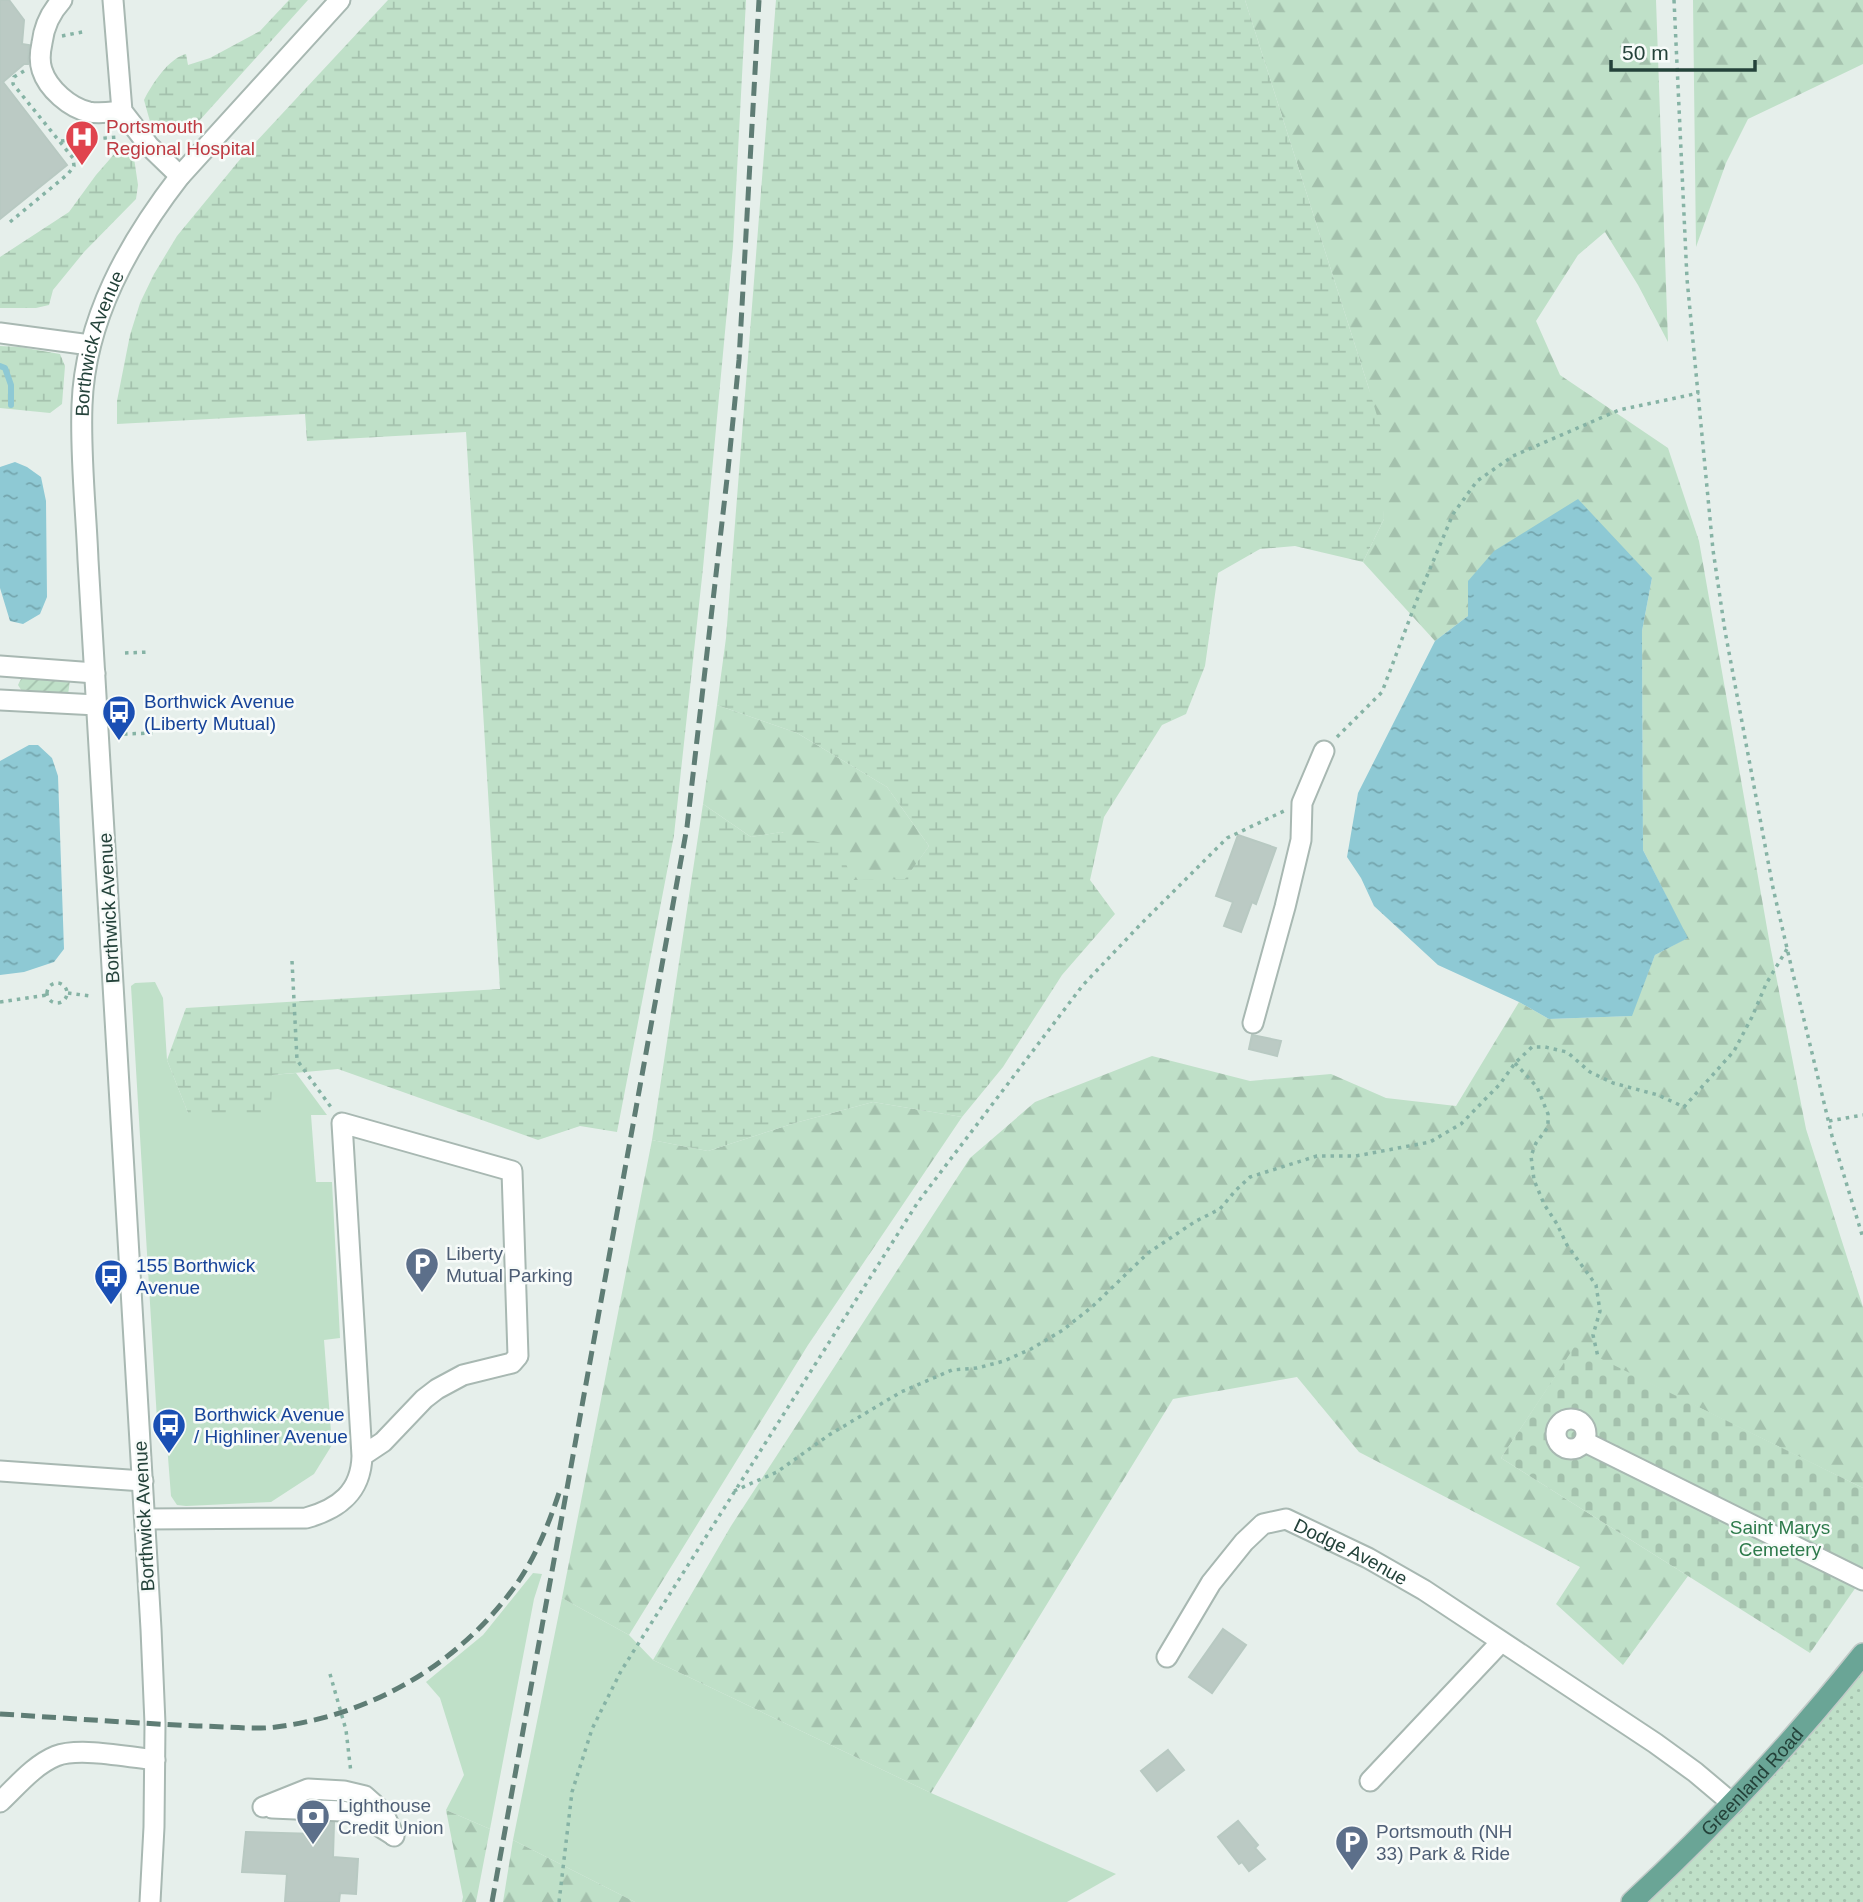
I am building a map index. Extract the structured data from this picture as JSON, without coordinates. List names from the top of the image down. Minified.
{"streets":{"main road":["Greenland Road"],"street":["Borthwick Avenue","Dodge Avenue"]},"crossings":[["Dodge Avenue","Greenland Road"]],"parks":["Saint Marys Cemetery"],"places":{"hospital":["Portsmouth Regional Hospital"],"bus stop":["Borthwick Avenue (Liberty Mutual)","155 Borthwick Avenue","Borthwick Avenue / Highliner Avenue"],"parking":["Liberty Mutual Parking","Portsmouth (NH 33) Park & Ride"],"bank":["Lighthouse Credit Union"]},"scale_bar":"50 m"}
